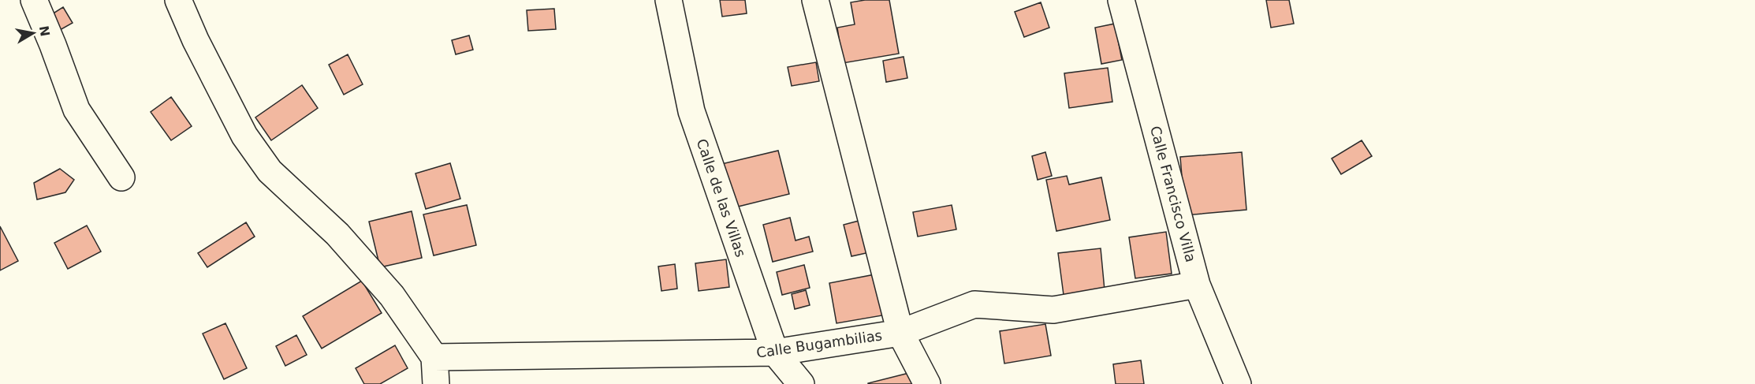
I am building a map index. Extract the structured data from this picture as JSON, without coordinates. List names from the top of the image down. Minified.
{"streets":{"street":["Calle Francisco Villa","Calle de las Villas","Calle Bugambilias"]},"crossings":[["Calle Francisco Villa","Calle Bugambilias"],["Calle de las Villas","Calle Bugambilias"]],"north":"right"}
